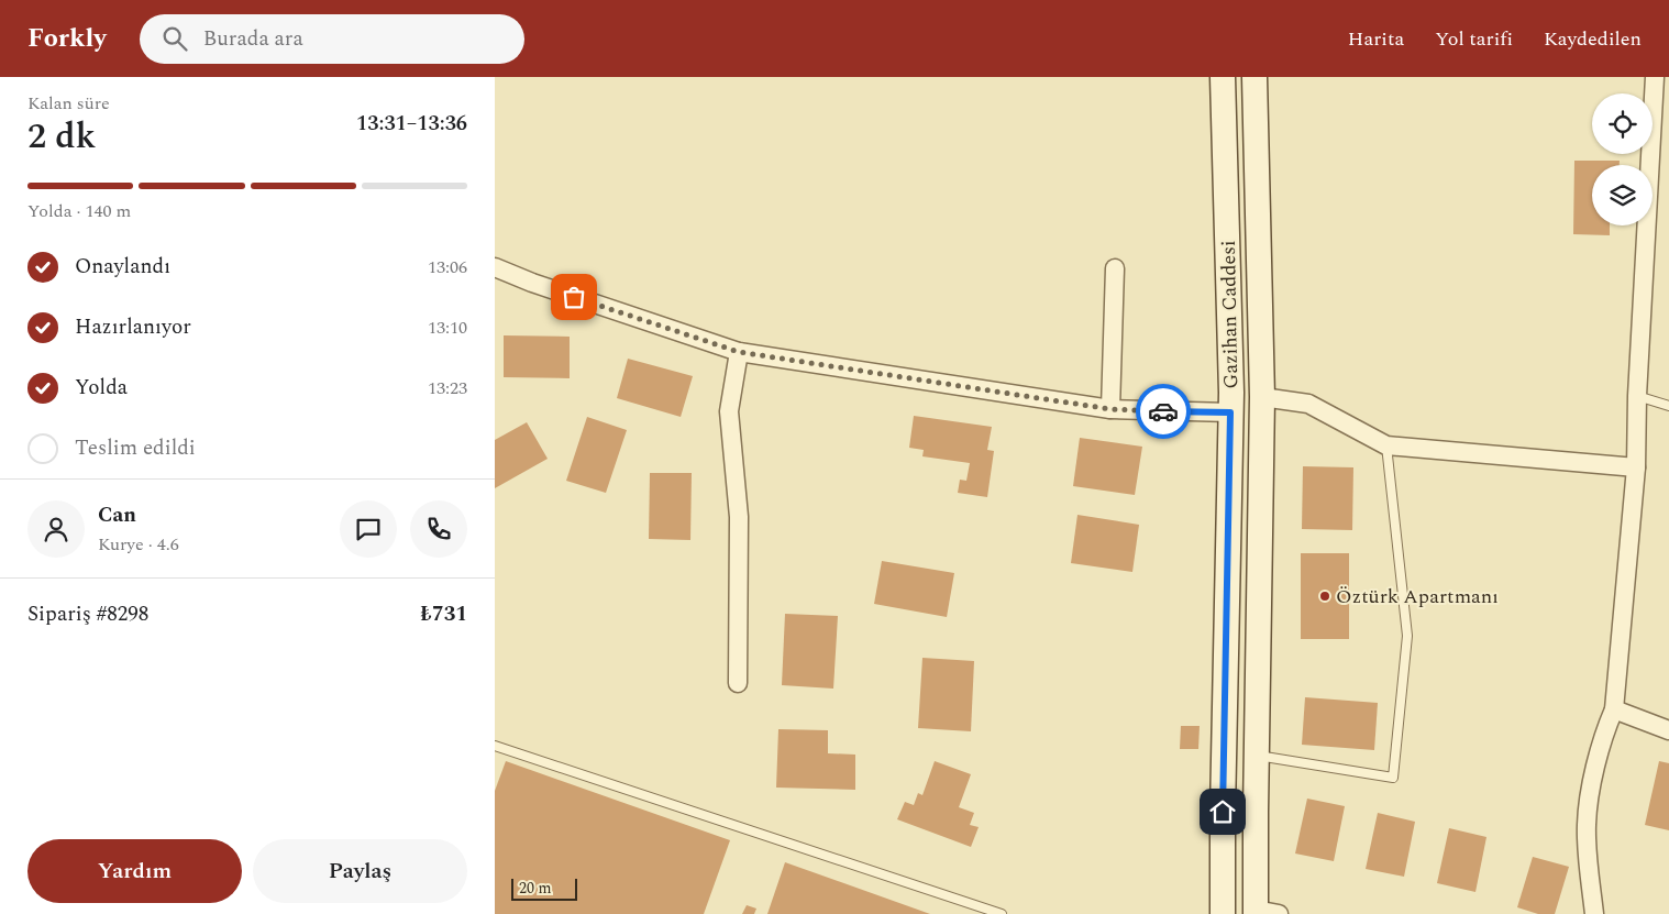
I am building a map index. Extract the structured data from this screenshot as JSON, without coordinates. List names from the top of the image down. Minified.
{"streets":{"main road":["Gazihan Caddesi"]},"places":["Öztürk Apartmanı"],"scale_bar":"20 m","page":{"header":"Forkly","search":"Burada ara","nav":["Harita","Yol tarifi","Kaydedilen"],"heading":["2 dk","Kalan süre","13:31–13:36"],"panel":["Can","Kurye · 4.6","Sipariş #8298","₺731"],"bar":"Yolda · 140 m","list":[["Onaylandı","13:06"],["Hazırlanıyor","13:10"],["Yolda","13:23"],"Teslim edildi"],"buttons":["Yardım","Paylaş"],"scale":"20 m"}}
